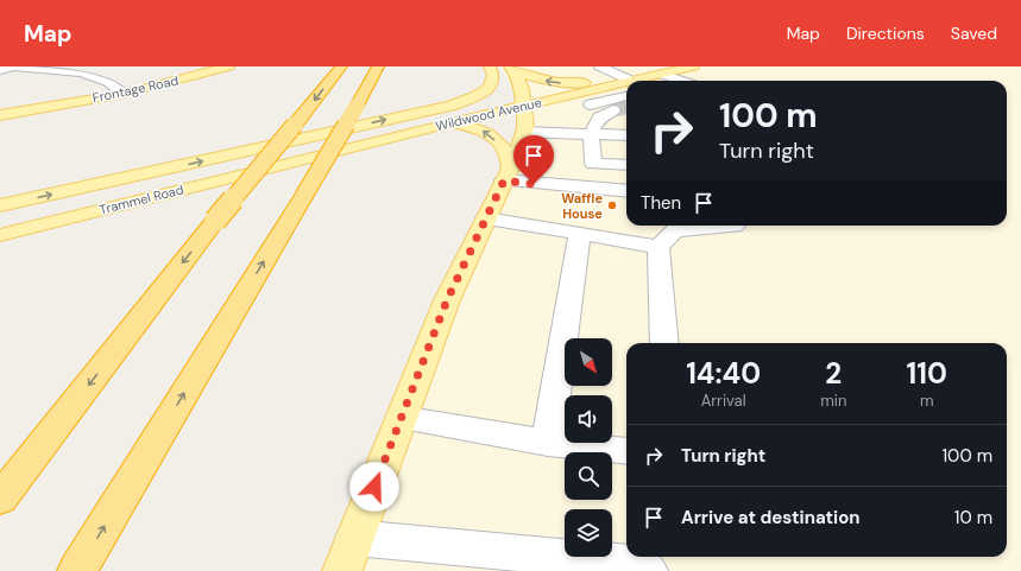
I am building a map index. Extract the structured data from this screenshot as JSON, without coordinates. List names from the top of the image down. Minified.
{"streets":{"main road":["Frontage Road","Wildwood Avenue","Trammel Road"]},"crossings":[["Wildwood Avenue","Trammel Road"]],"places":["Waffle House"],"north":"bottom right","page":{"header":"Map","nav":["Map","Directions","Saved"],"turn":["100 m","Turn right"],"then":"Then","eta":["14:40","Arrival","2","min","110","m"],"list":[{"name":"Turn right","value":"100 m"},{"name":"Arrive at destination","value":"10 m"}]}}
